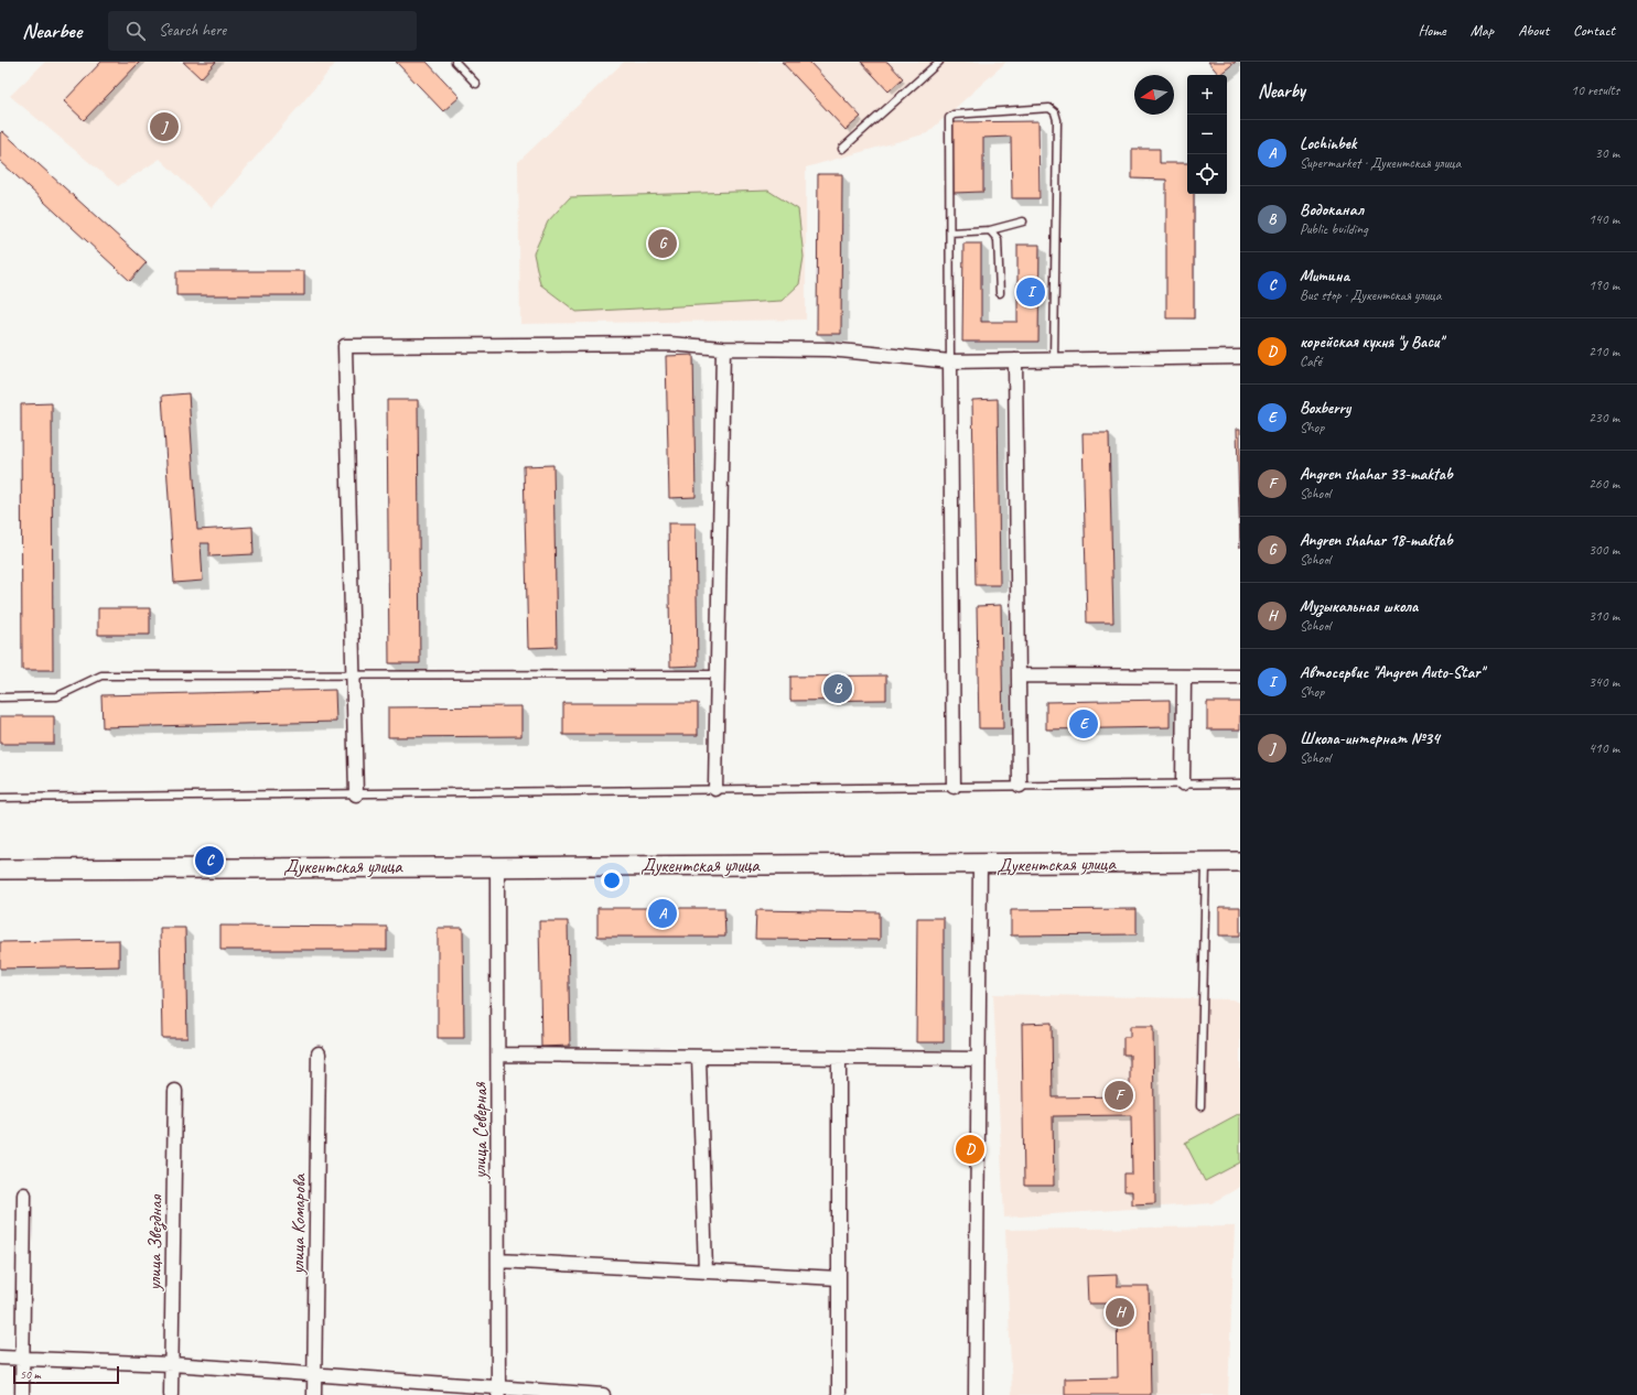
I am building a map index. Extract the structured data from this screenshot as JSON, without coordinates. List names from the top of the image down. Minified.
{"streets":{"main road":["Дукентская улица"],"street":["улица Северная","улица Комарова","улица Звездная"]},"crossings":[["Дукентская улица","улица Северная"]],"scale_bar":"50 m","north":"left","page":{"header":"Nearbee","search":"Search here","nav":["Home","Map","About","Contact"],"heading":["Nearby","10 results"],"map_buttons":["+","−"],"pins":["J","G","I","B","E","C","A","F","D","H"],"list":[{"mark":"A","name":"Lochinbek","note":"Supermarket · Дукентская улица","value":"30 m"},{"mark":"B","name":"Водоканал","note":"Public building","value":"140 m"},{"mark":"C","name":"Митина","note":"Bus stop · Дукентская улица","value":"190 m"},{"mark":"D","name":"корейская кухня \"у Васи\"","note":"Café","value":"210 m"},{"mark":"E","name":"Boxberry","note":"Shop","value":"230 m"},{"mark":"F","name":"Angren shahar 33-maktab","note":"School","value":"260 m"},{"mark":"G","name":"Angren shahar 18-maktab","note":"School","value":"300 m"},{"mark":"H","name":"Музыкальная школа","note":"School","value":"310 m"},{"mark":"I","name":"Автосервис \"Angren Auto-Star\"","note":"Shop","value":"340 m"},{"mark":"J","name":"Школа-интернат №34","note":"School","value":"410 m"}],"scale":"50 m"}}
